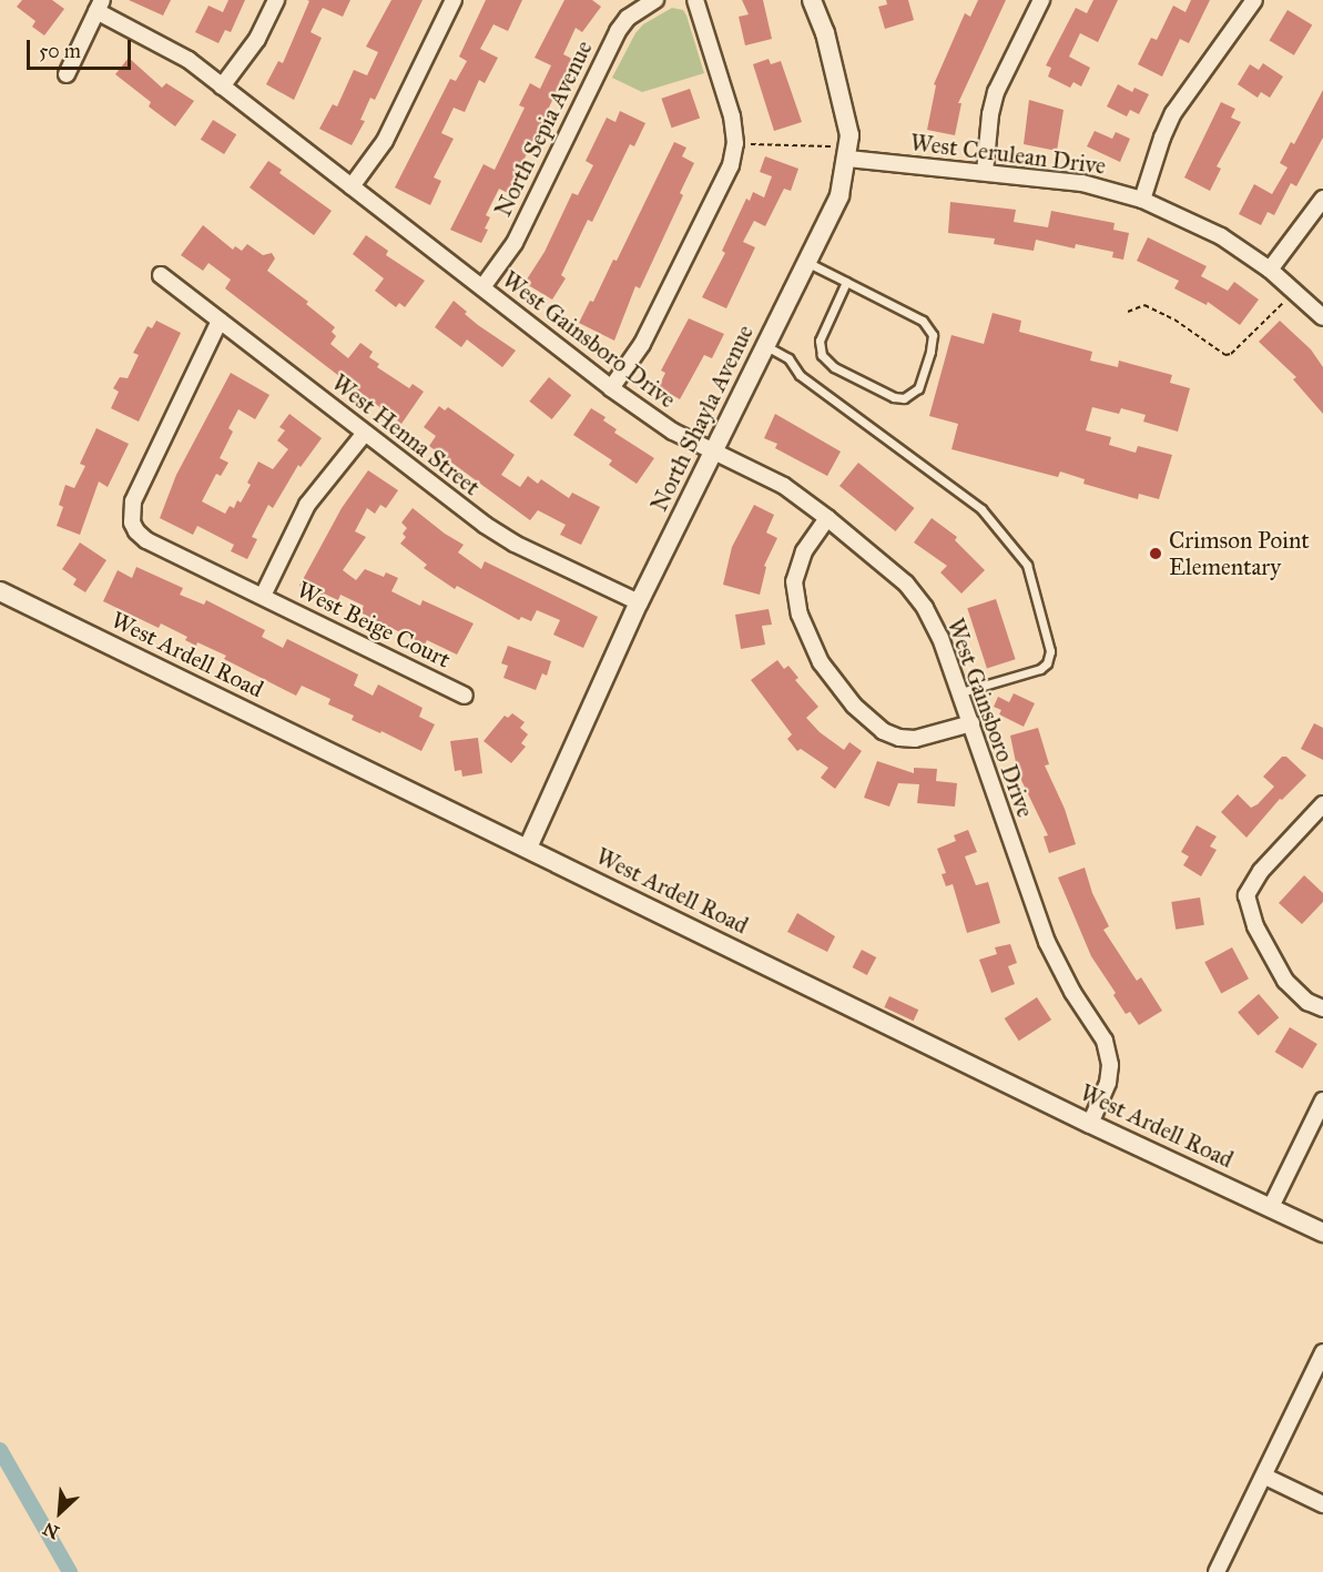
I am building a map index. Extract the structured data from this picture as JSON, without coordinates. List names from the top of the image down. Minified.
{"streets":{"street":["North Sepia Avenue","West Cerulean Drive","West Gainsboro Drive","North Shayla Avenue","West Henna Street","West Beige Court","West Ardell Road"]},"crossings":[["North Sepia Avenue","West Gainsboro Drive"],["West Cerulean Drive","North Shayla Avenue"],["West Gainsboro Drive","North Shayla Avenue"],["West Gainsboro Drive","West Ardell Road"],["North Shayla Avenue","West Henna Street"],["North Shayla Avenue","West Ardell Road"],["West Henna Street","West Beige Court"]],"places":["Crimson Point Elementary"],"scale_bar":"50 m","north":"bottom left"}
